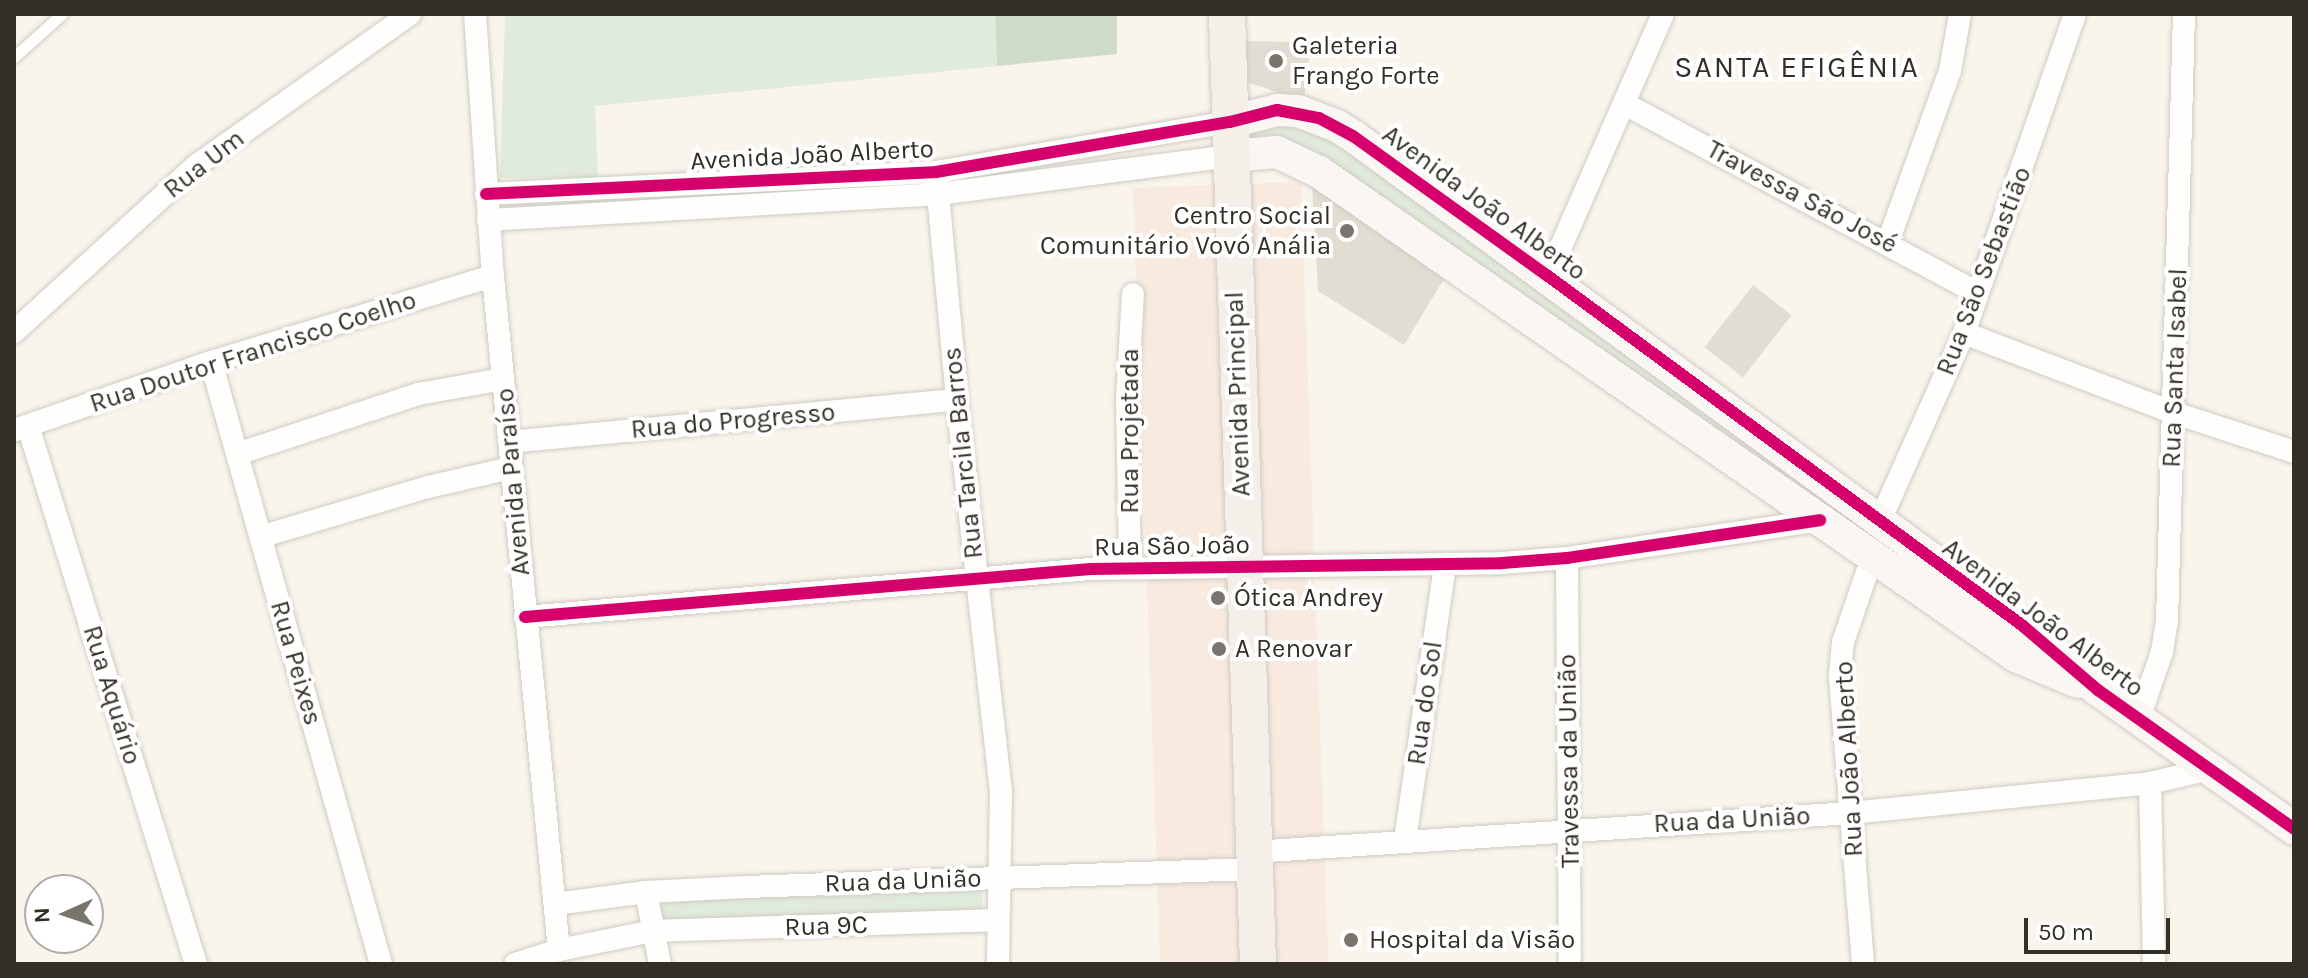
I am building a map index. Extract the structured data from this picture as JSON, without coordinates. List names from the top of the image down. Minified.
{"streets":{"main road":["Avenida Principal"],"street":["Avenida João Alberto","Rua Um","Travessa São José","Rua São Sebastião","Rua Doutor Francisco Coelho","Rua Santa Isabel","Rua do Progresso","Rua Projetada","Rua Tarcila Barros","Avenida Paraíso","Rua São João","Rua Peixes","Rua Aquário","Rua do Sol","Rua João Alberto","Travessa da União","Rua da União","Rua 9C"]},"crossings":[["Avenida João Alberto","Rua São Sebastião"],["Avenida João Alberto","Rua Santa Isabel"],["Avenida João Alberto","Avenida Principal"],["Avenida João Alberto","Rua Tarcila Barros"],["Avenida João Alberto","Avenida Paraíso"],["Avenida João Alberto","Rua São João"],["Avenida João Alberto","Rua João Alberto"],["Avenida João Alberto","Rua da União"],["Travessa São José","Rua São Sebastião"],["Rua Doutor Francisco Coelho","Avenida Paraíso"],["Rua Doutor Francisco Coelho","Rua Peixes"],["Rua Doutor Francisco Coelho","Rua Aquário"],["Avenida Principal","Rua São João"],["Avenida Principal","Rua da União"],["Rua do Progresso","Rua Tarcila Barros"],["Rua do Progresso","Avenida Paraíso"],["Rua Projetada","Rua São João"],["Rua Tarcila Barros","Rua São João"],["Rua Tarcila Barros","Rua da União"],["Rua Tarcila Barros","Rua 9C"],["Avenida Paraíso","Rua São João"],["Avenida Paraíso","Rua da União"],["Avenida Paraíso","Rua 9C"],["Rua São João","Rua do Sol"],["Rua São João","Travessa da União"],["Rua do Sol","Rua da União"],["Rua João Alberto","Rua da União"],["Travessa da União","Rua da União"]],"districts":["SANTA EFIGÊNIA"],"places":["Galeteria Frango Forte","Centro Social Comunitário Vovó Anália","Ótica Andrey","A Renovar","Hospital da Visão"],"scale_bar":"50 m","north":"left"}
